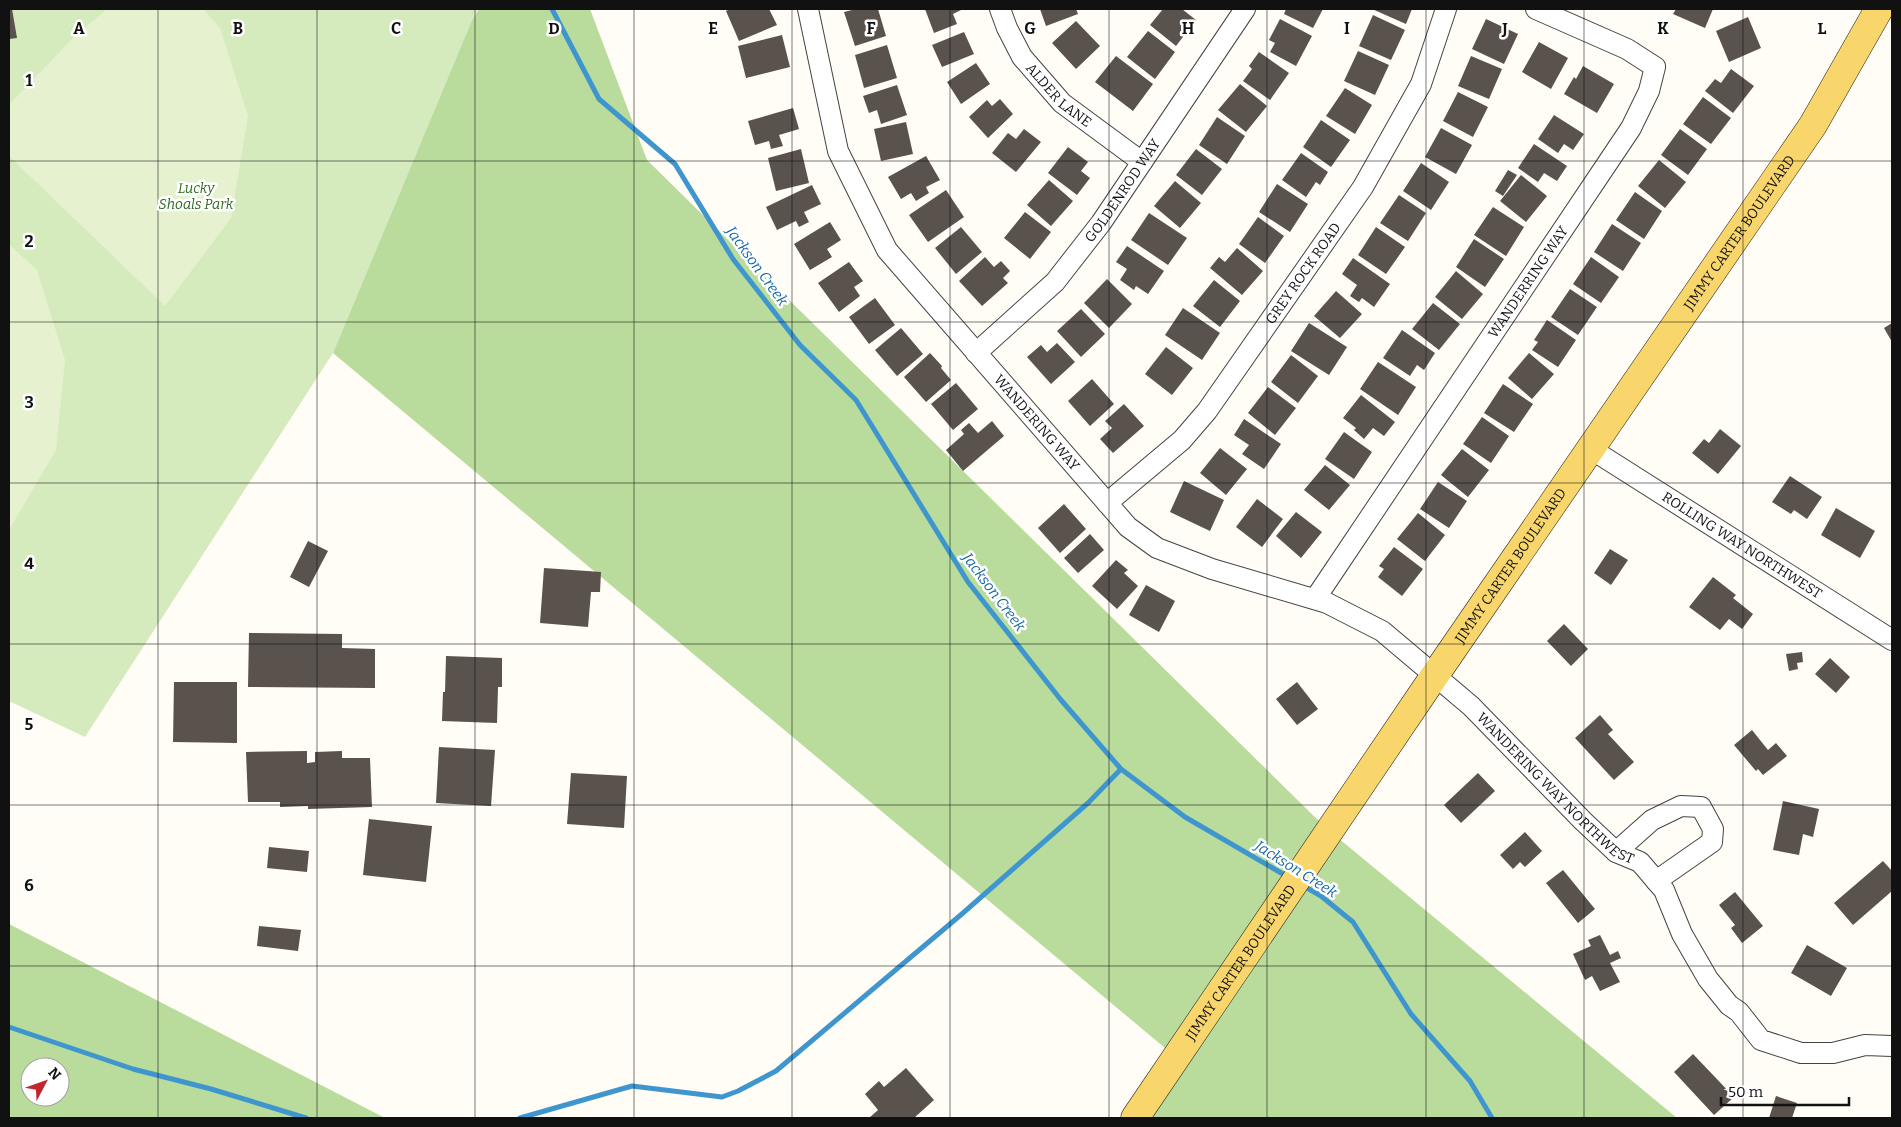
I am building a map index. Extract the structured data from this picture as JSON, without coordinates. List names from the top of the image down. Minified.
{"streets":{"main road":["JIMMY CARTER BOULEVARD"],"street":["ALDER LANE","GOLDENROD WAY","GREY ROCK ROAD","WANDERRING WAY","WANDERING WAY","ROLLING WAY NORTHWEST","WANDERING WAY NORTHWEST"]},"crossings":[["ALDER LANE","GOLDENROD WAY"],["GOLDENROD WAY","WANDERING WAY"],["JIMMY CARTER BOULEVARD","WANDERING WAY"],["JIMMY CARTER BOULEVARD","ROLLING WAY NORTHWEST"],["JIMMY CARTER BOULEVARD","WANDERING WAY NORTHWEST"],["GREY ROCK ROAD","WANDERING WAY"],["WANDERRING WAY","WANDERING WAY"],["WANDERING WAY","WANDERING WAY NORTHWEST"]],"water":["Jackson Creek"],"parks":["Lucky Shoals Park"],"scale_bar":"50 m","north":"top right","grid":{"columns":["A","B","C","D","E","F","G","H","I","J","K","L"],"rows":["1","2","3","4","5","6"]}}
